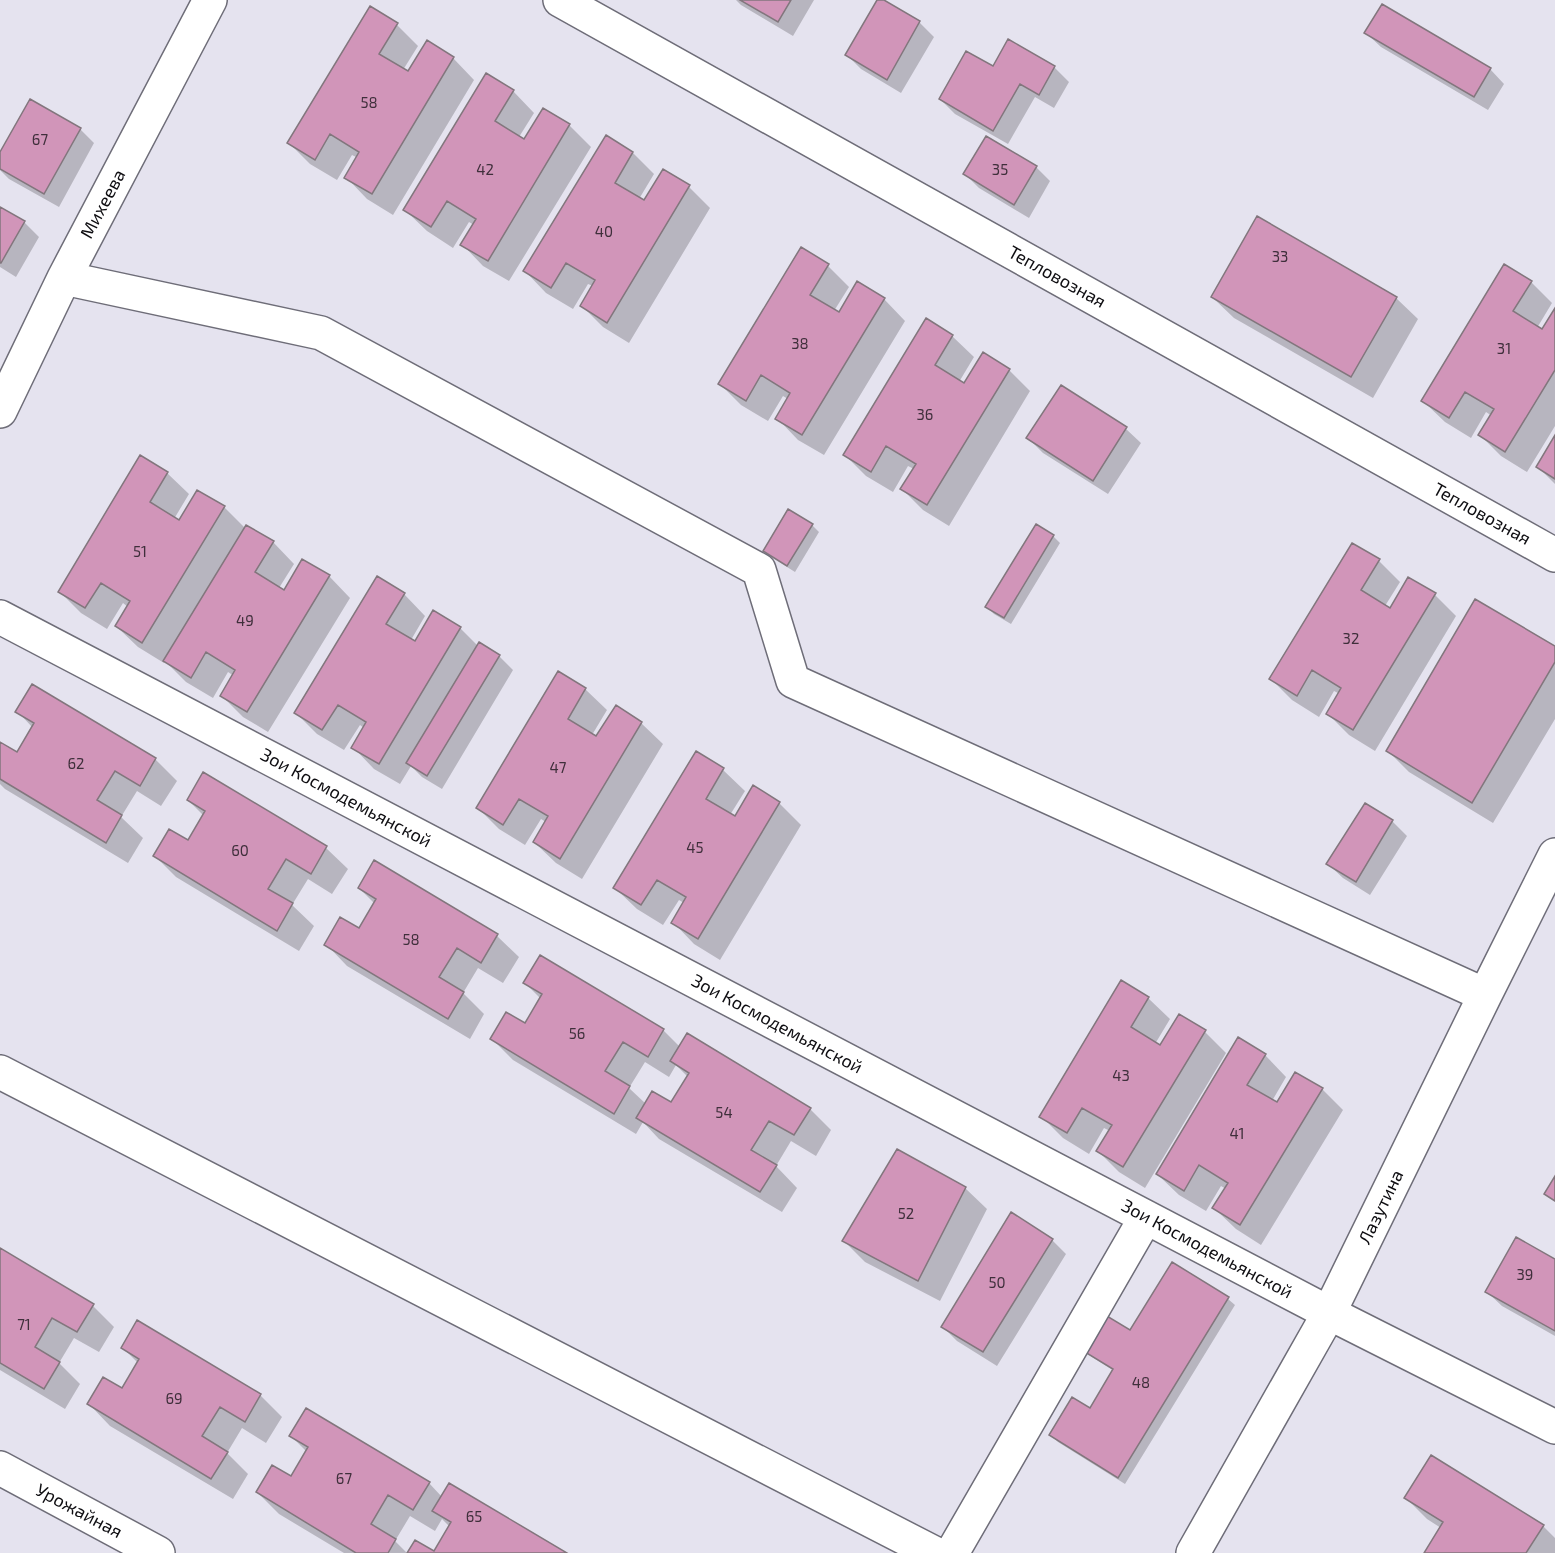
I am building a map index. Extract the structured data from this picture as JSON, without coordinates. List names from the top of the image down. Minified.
{"streets":{"street":["Михеева","Тепловозная","Зои Космодемьянской","Лазутина","Урожайная"]},"crossings":[["Зои Космодемьянской","Лазутина"]],"house_numbers":["58","67","42","35","40","33","38","31","36","51","49","32","62","47","45","60","58","56","43","54","41","52","39","50","71","48","69","67","65"]}
